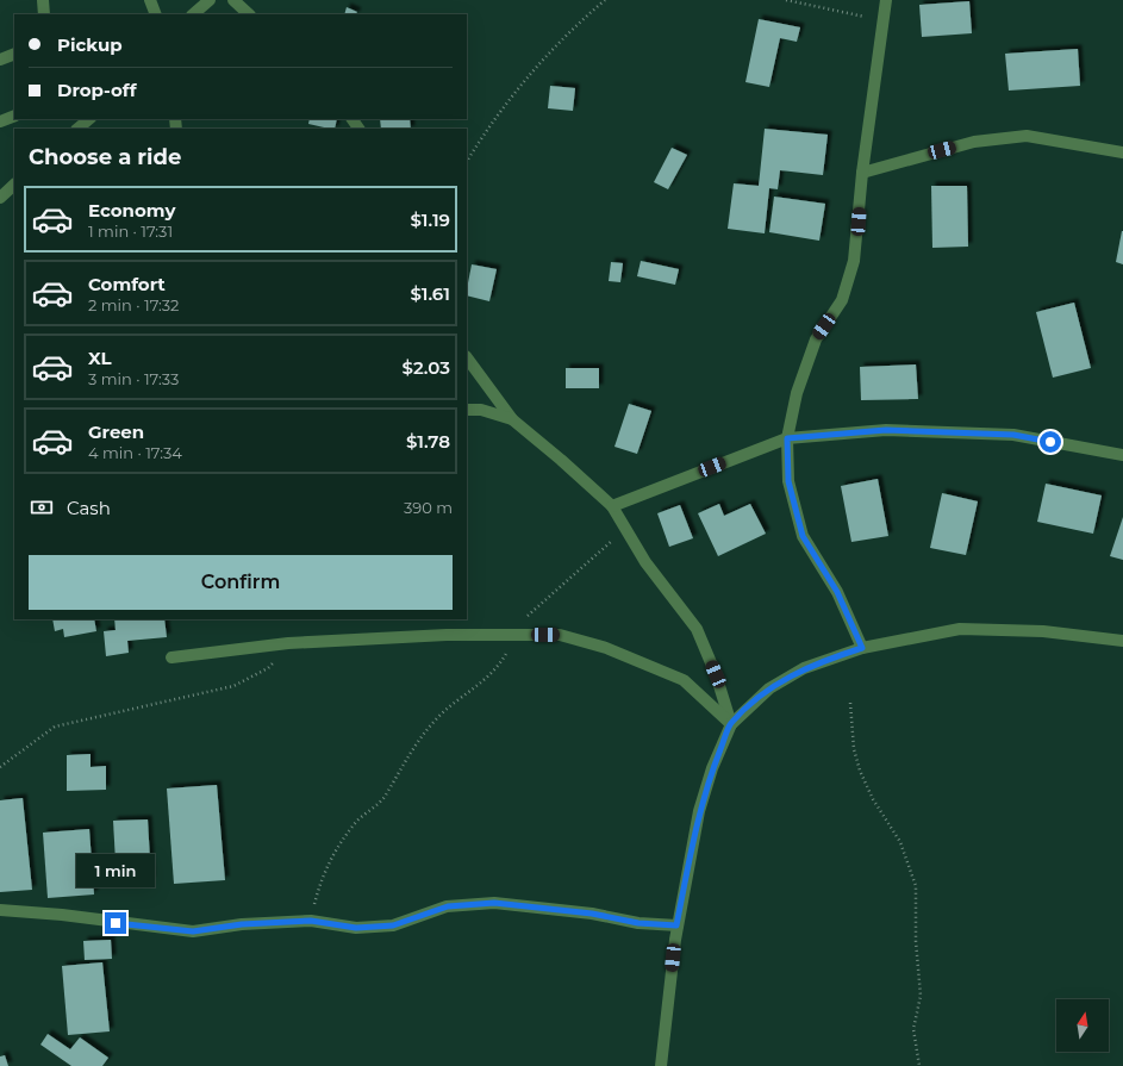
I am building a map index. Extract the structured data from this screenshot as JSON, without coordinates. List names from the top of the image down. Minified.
{"north":"top","page":{"banner":["Pickup","Drop-off"],"heading":"Choose a ride","list":[{"name":"Economy","note":"1 min · 17:31","value":"$1.19"},{"name":"Comfort","note":"2 min · 17:32","value":"$1.61"},{"name":"XL","note":"3 min · 17:33","value":"$2.03"},{"name":"Green","note":"4 min · 17:34","value":"$1.78"}],"pay":["Cash","390 m"],"buttons":"Confirm","bubble":"1 min"}}
